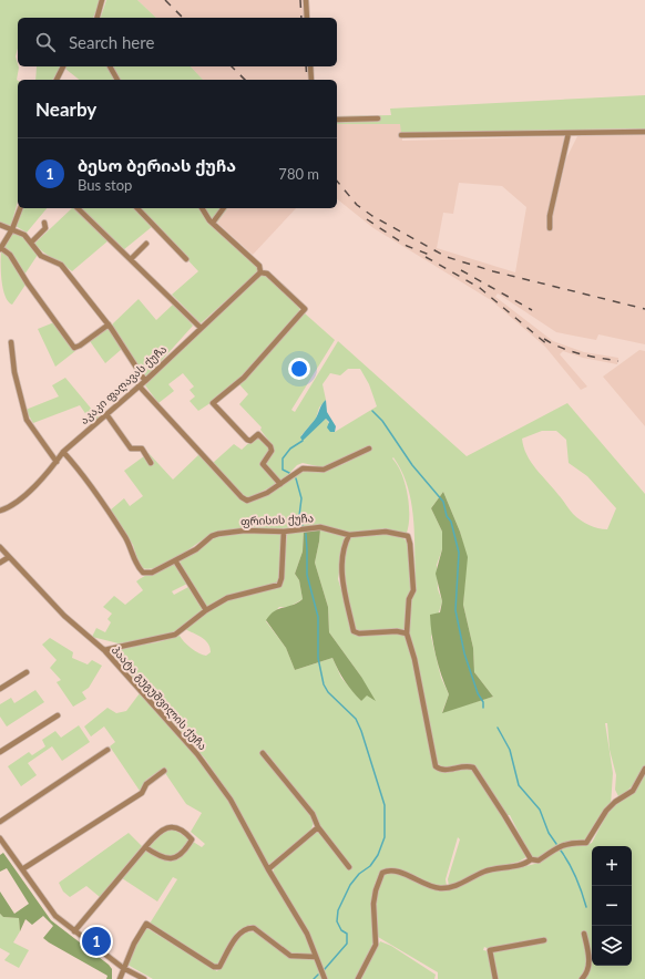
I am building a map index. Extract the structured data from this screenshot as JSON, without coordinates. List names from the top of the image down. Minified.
{"streets":{"street":["აკაკი ფაღავას ქუჩა","ფრისის ქუჩა","პაატა გუგუშვილის ქუჩა"]},"crossings":[["აკაკი ფაღავას ქუჩა","ფრისის ქუჩა"]],"page":{"search":"Search here","heading":"Nearby","list":[{"mark":"1","name":"ბესო ბერიას ქუჩა","note":"Bus stop","value":"780 m"}],"map_buttons":["+","−"],"pins":"1"}}
